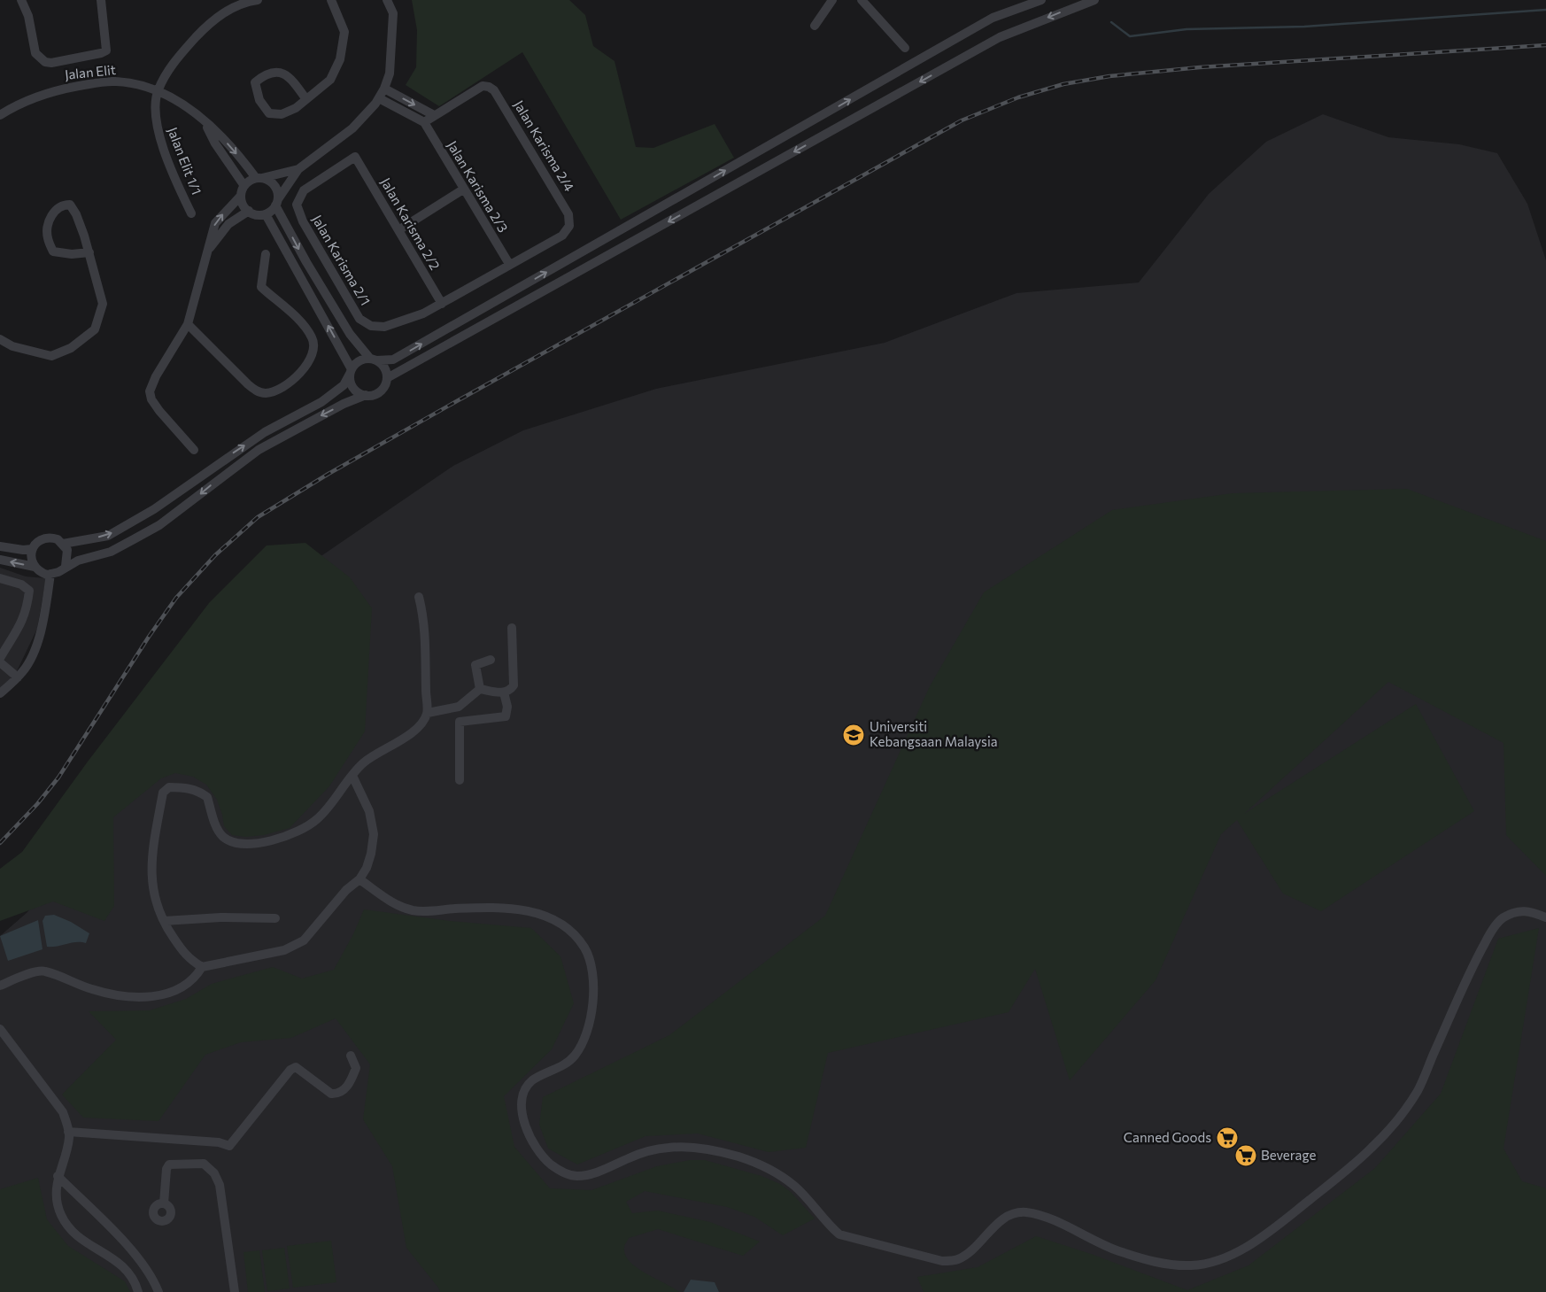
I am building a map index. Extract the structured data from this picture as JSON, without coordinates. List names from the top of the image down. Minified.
{"streets":{"street":["Jalan Elit","Jalan Karisma 2/4","Jalan Elit 1/1","Jalan Karisma 2/3","Jalan Karisma 2/2","Jalan Karisma 2/1"]},"crossings":[["Jalan Elit","Jalan Elit 1/1"],["Jalan Karisma 2/4","Jalan Karisma 2/3"],["Jalan Karisma 2/4","Jalan Karisma 2/1"],["Jalan Karisma 2/3","Jalan Karisma 2/1"],["Jalan Karisma 2/2","Jalan Karisma 2/1"]],"places":{"school or university":["Universiti Kebangsaan Malaysia"],"supermarket":["Canned Goods","Beverage"]}}
